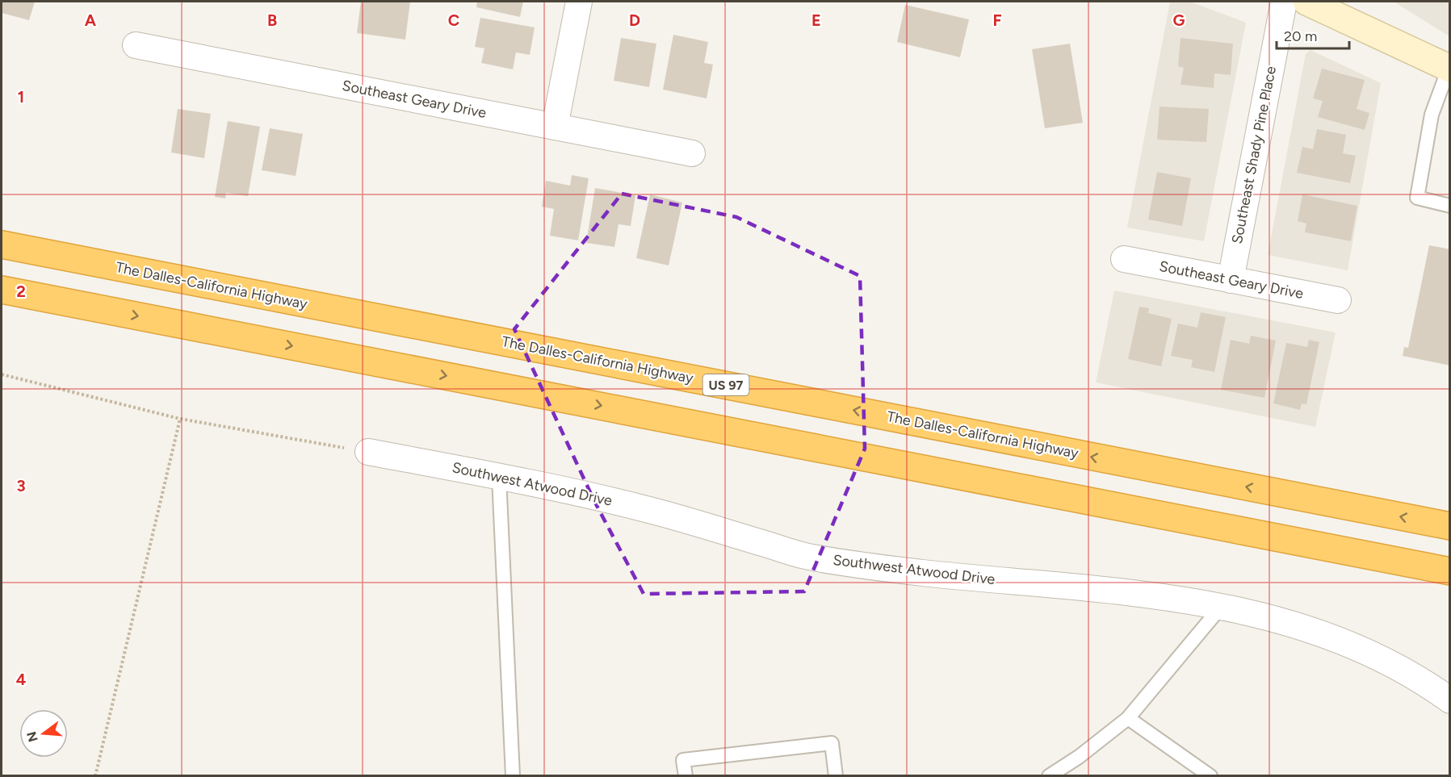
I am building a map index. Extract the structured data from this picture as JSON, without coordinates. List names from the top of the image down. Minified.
{"streets":{"highway":["The Dalles-California Highway","US 97"],"street":["Southeast Geary Drive","Southeast Shady Pine Place","Southwest Atwood Drive"]},"crossings":[["Southeast Geary Drive","Southeast Shady Pine Place"]],"scale_bar":"20 m","north":"left","grid":{"columns":["A","B","C","D","E","F","G"],"rows":["1","2","3","4"]}}
